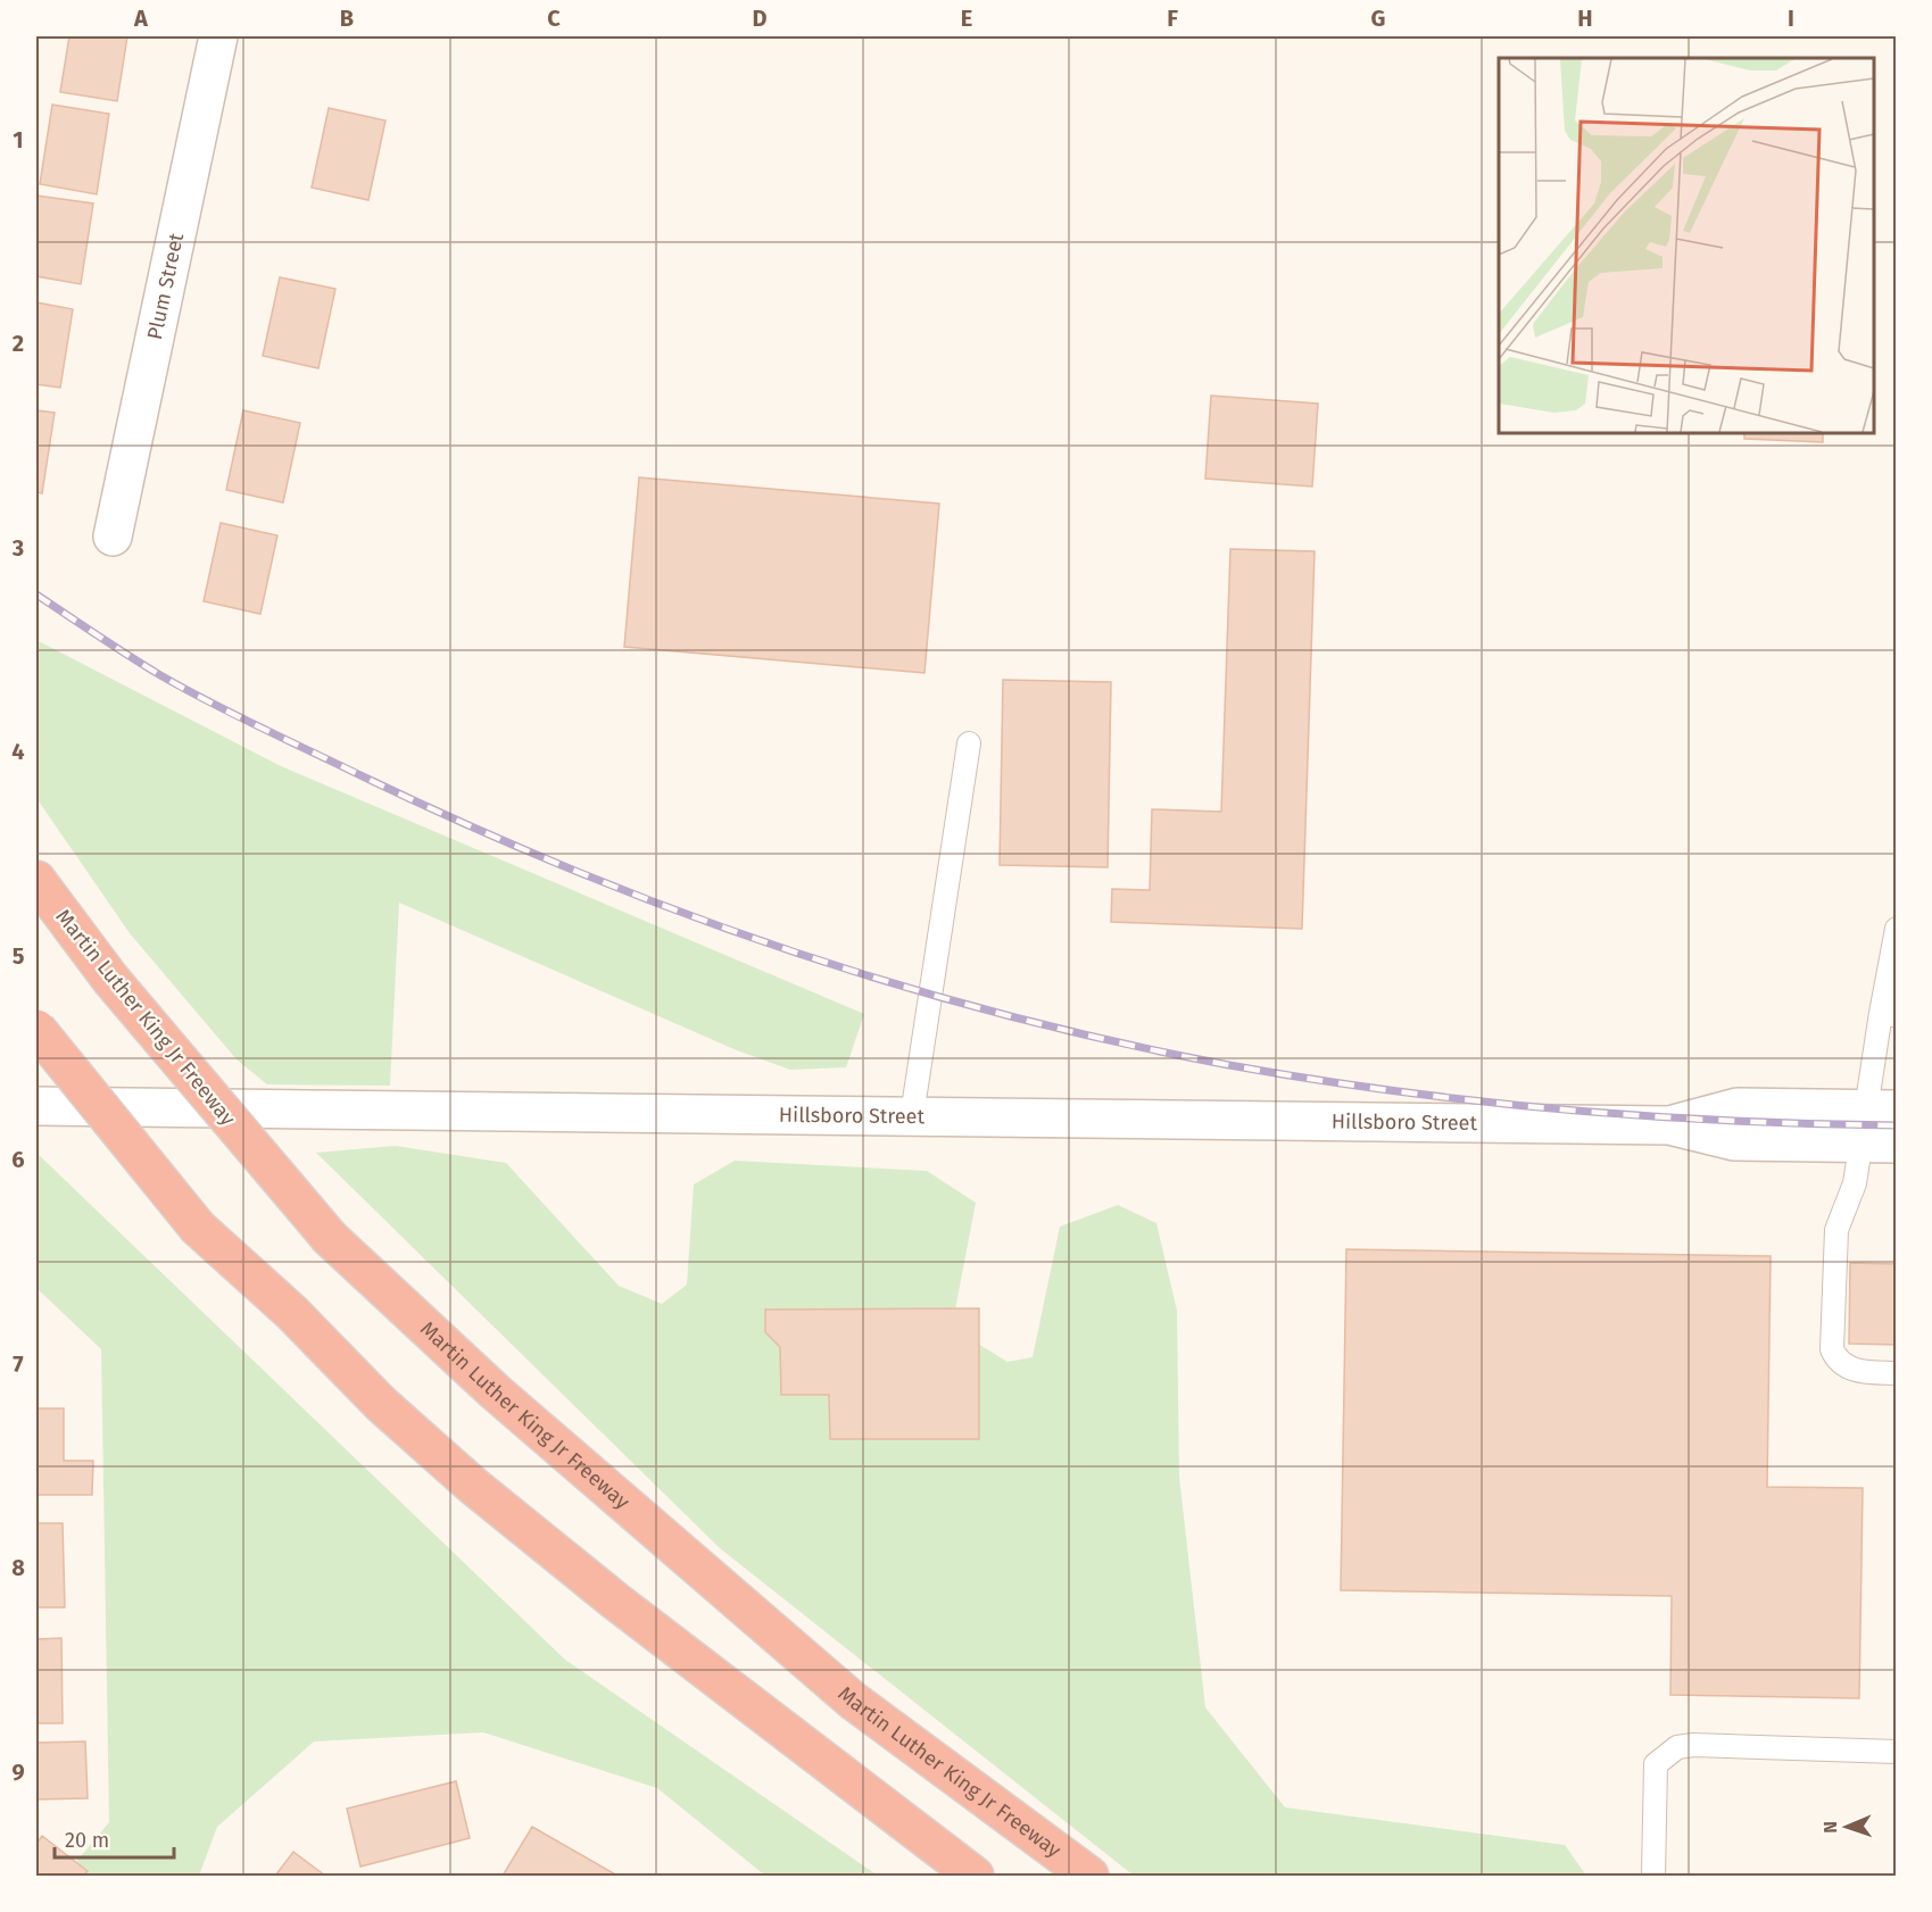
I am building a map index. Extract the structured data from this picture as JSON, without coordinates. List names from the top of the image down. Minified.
{"streets":{"highway":["Martin Luther King Jr Freeway"],"street":["Plum Street","Hillsboro Street"]},"scale_bar":"20 m","north":"left","grid":{"columns":["A","B","C","D","E","F","G","H","I"],"rows":["1","2","3","4","5","6","7","8","9"]}}
